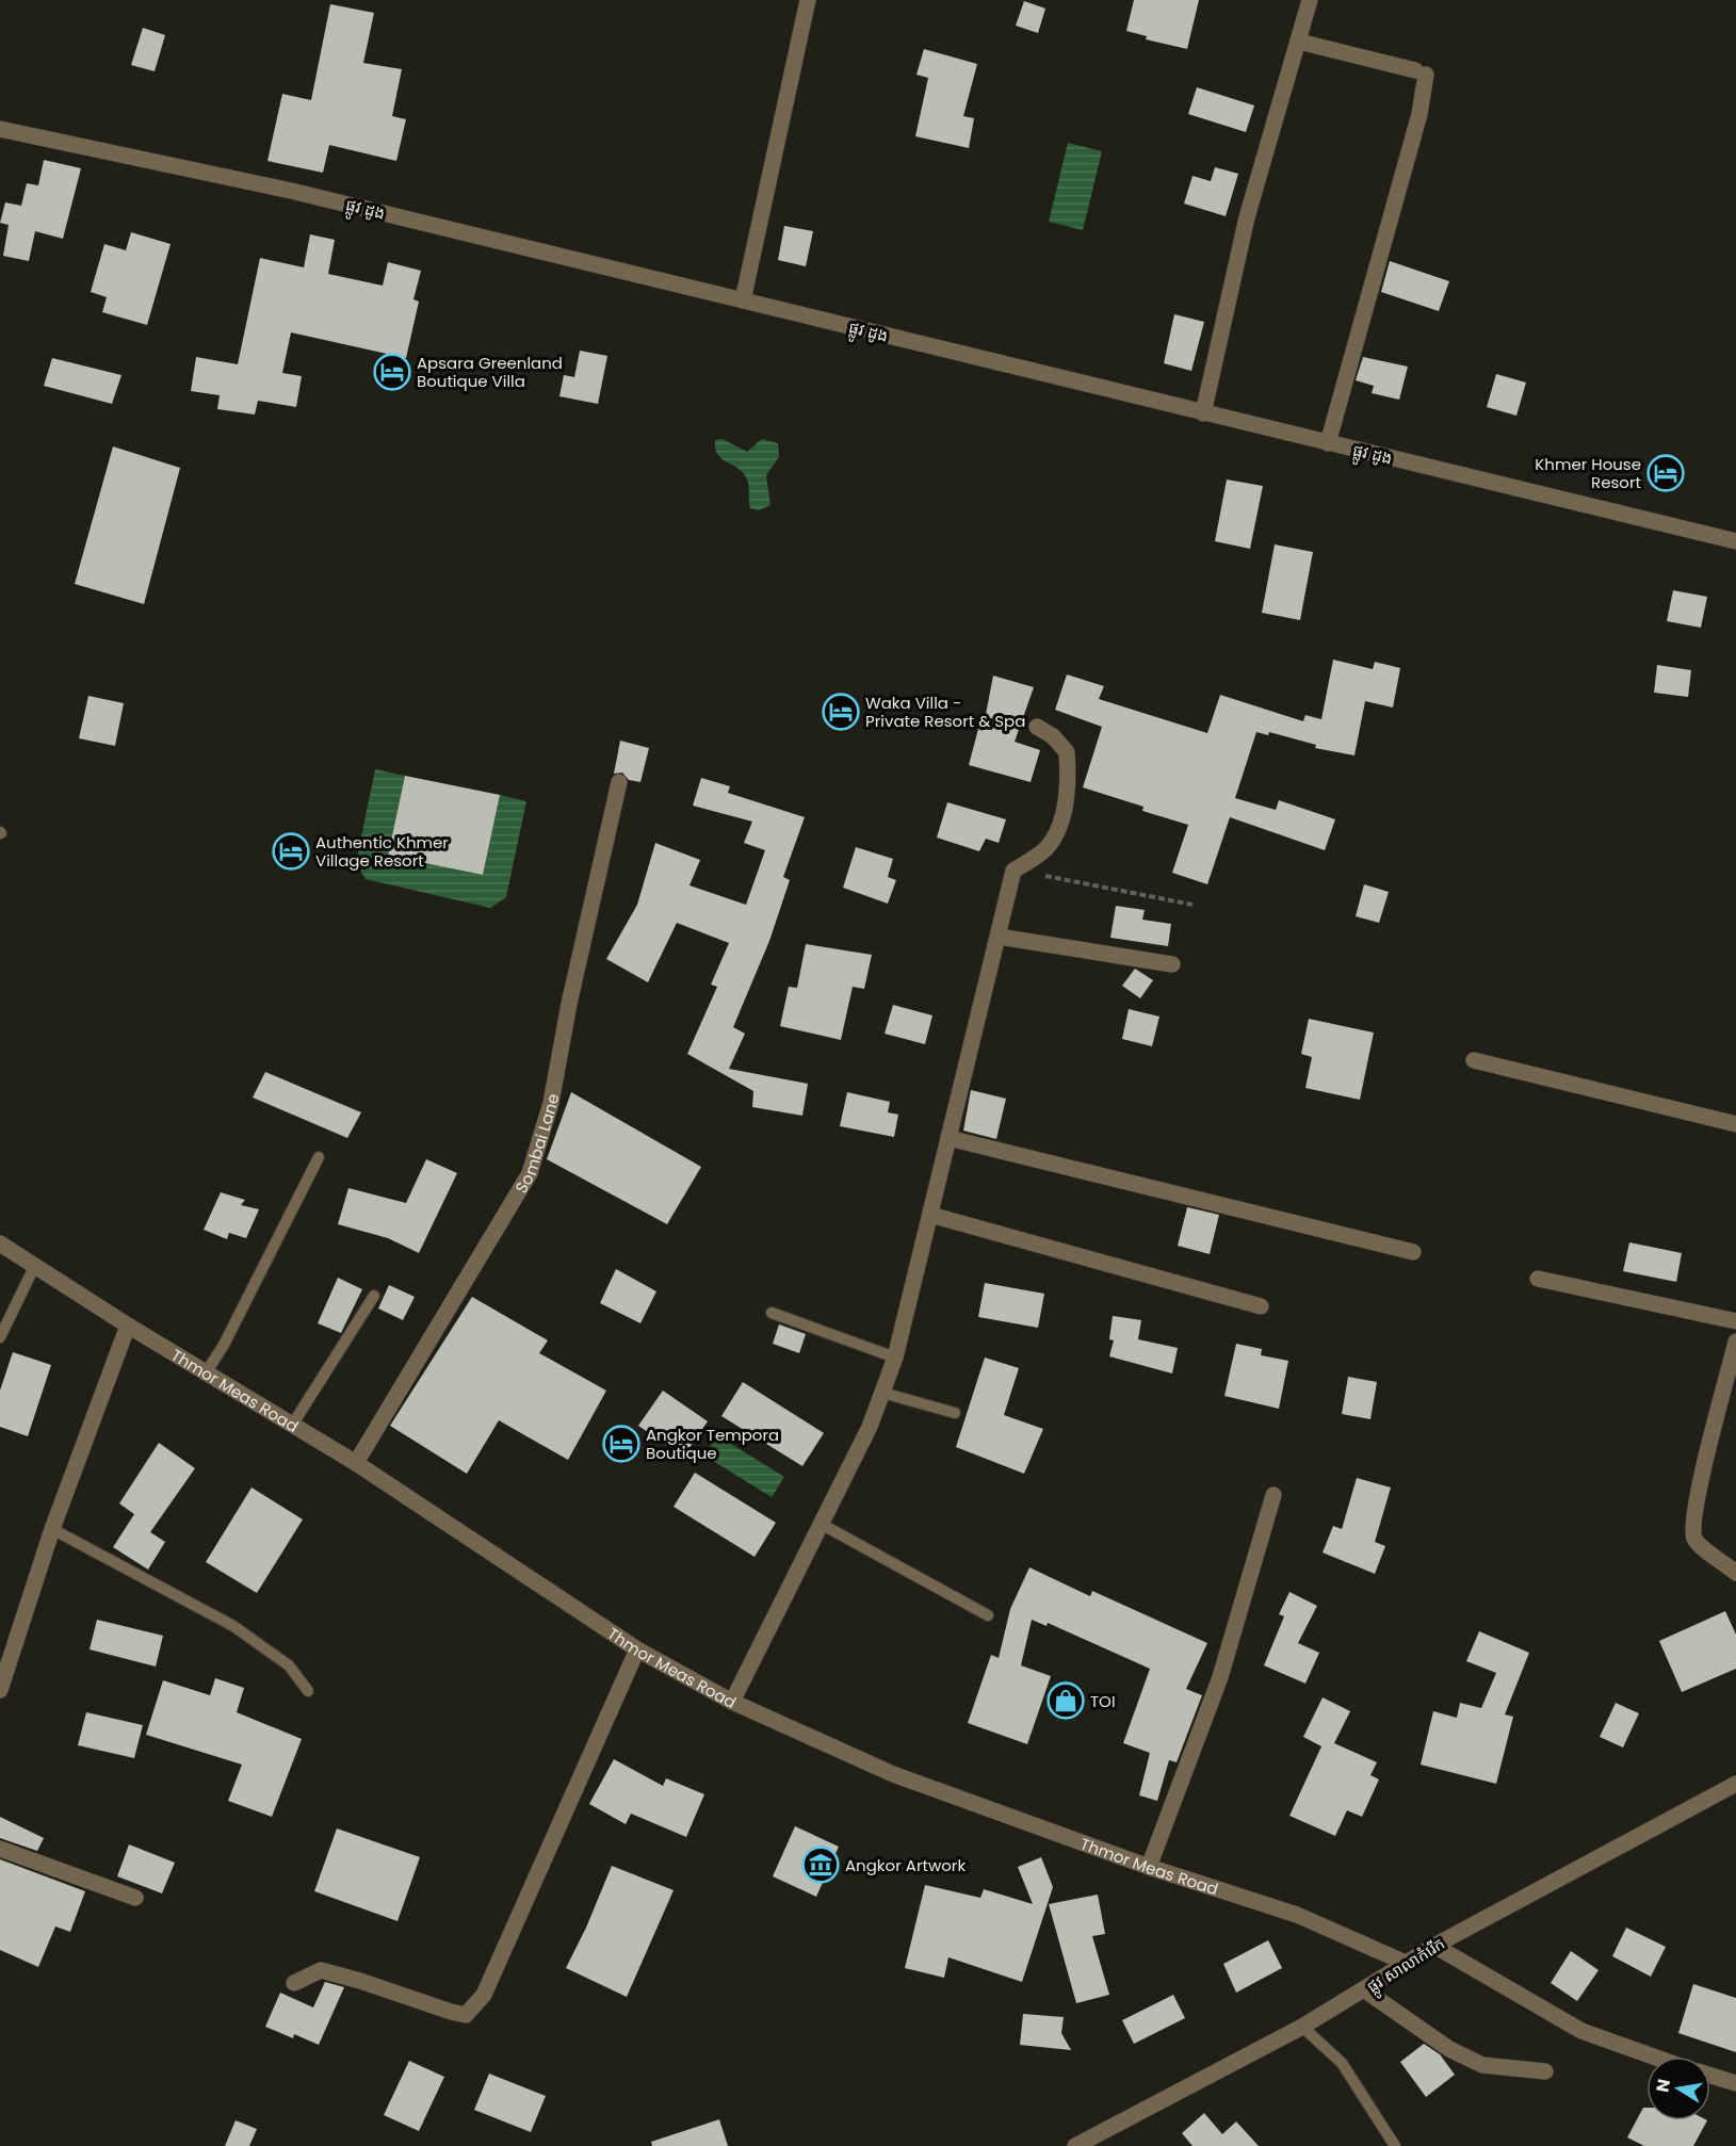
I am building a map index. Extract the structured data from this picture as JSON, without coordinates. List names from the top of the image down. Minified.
{"streets":{"street":["ផ្លូវ ដូង","Sombai Lane","Thmor Meas Road","ផ្លូវ សាលាកំរើក"]},"crossings":[["Sombai Lane","Thmor Meas Road"],["Thmor Meas Road","ផ្លូវ សាលាកំរើក"]],"places":{"hotel":["Apsara Greenland Boutique Villa","Khmer House Resort","Waka Villa - Private Resort & Spa","Authentic Khmer Village Resort","Angkor Tempora Boutique"],"shop":["TOI"],"museum":["Angkor Artwork"]},"north":"left"}
